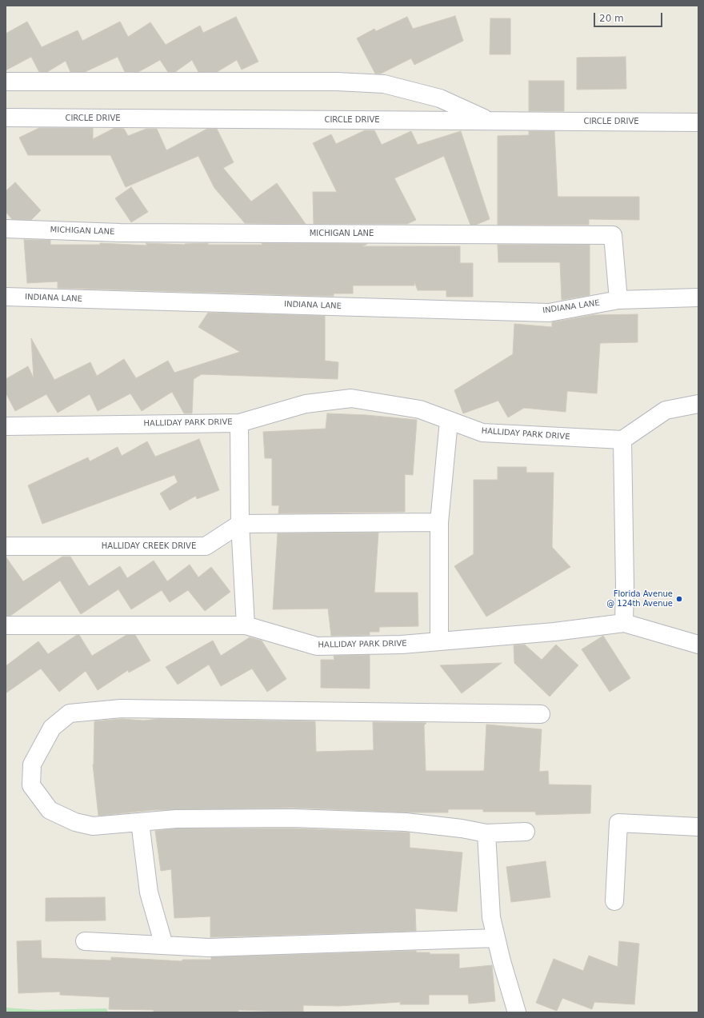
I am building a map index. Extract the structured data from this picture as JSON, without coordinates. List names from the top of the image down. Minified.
{"streets":{"street":["CIRCLE DRIVE","MICHIGAN LANE","INDIANA LANE","HALLIDAY PARK DRIVE","HALLIDAY CREEK DRIVE"]},"crossings":[["MICHIGAN LANE","INDIANA LANE"]],"places":["Florida Avenue @ 124th Avenue"],"scale_bar":"20 m"}
